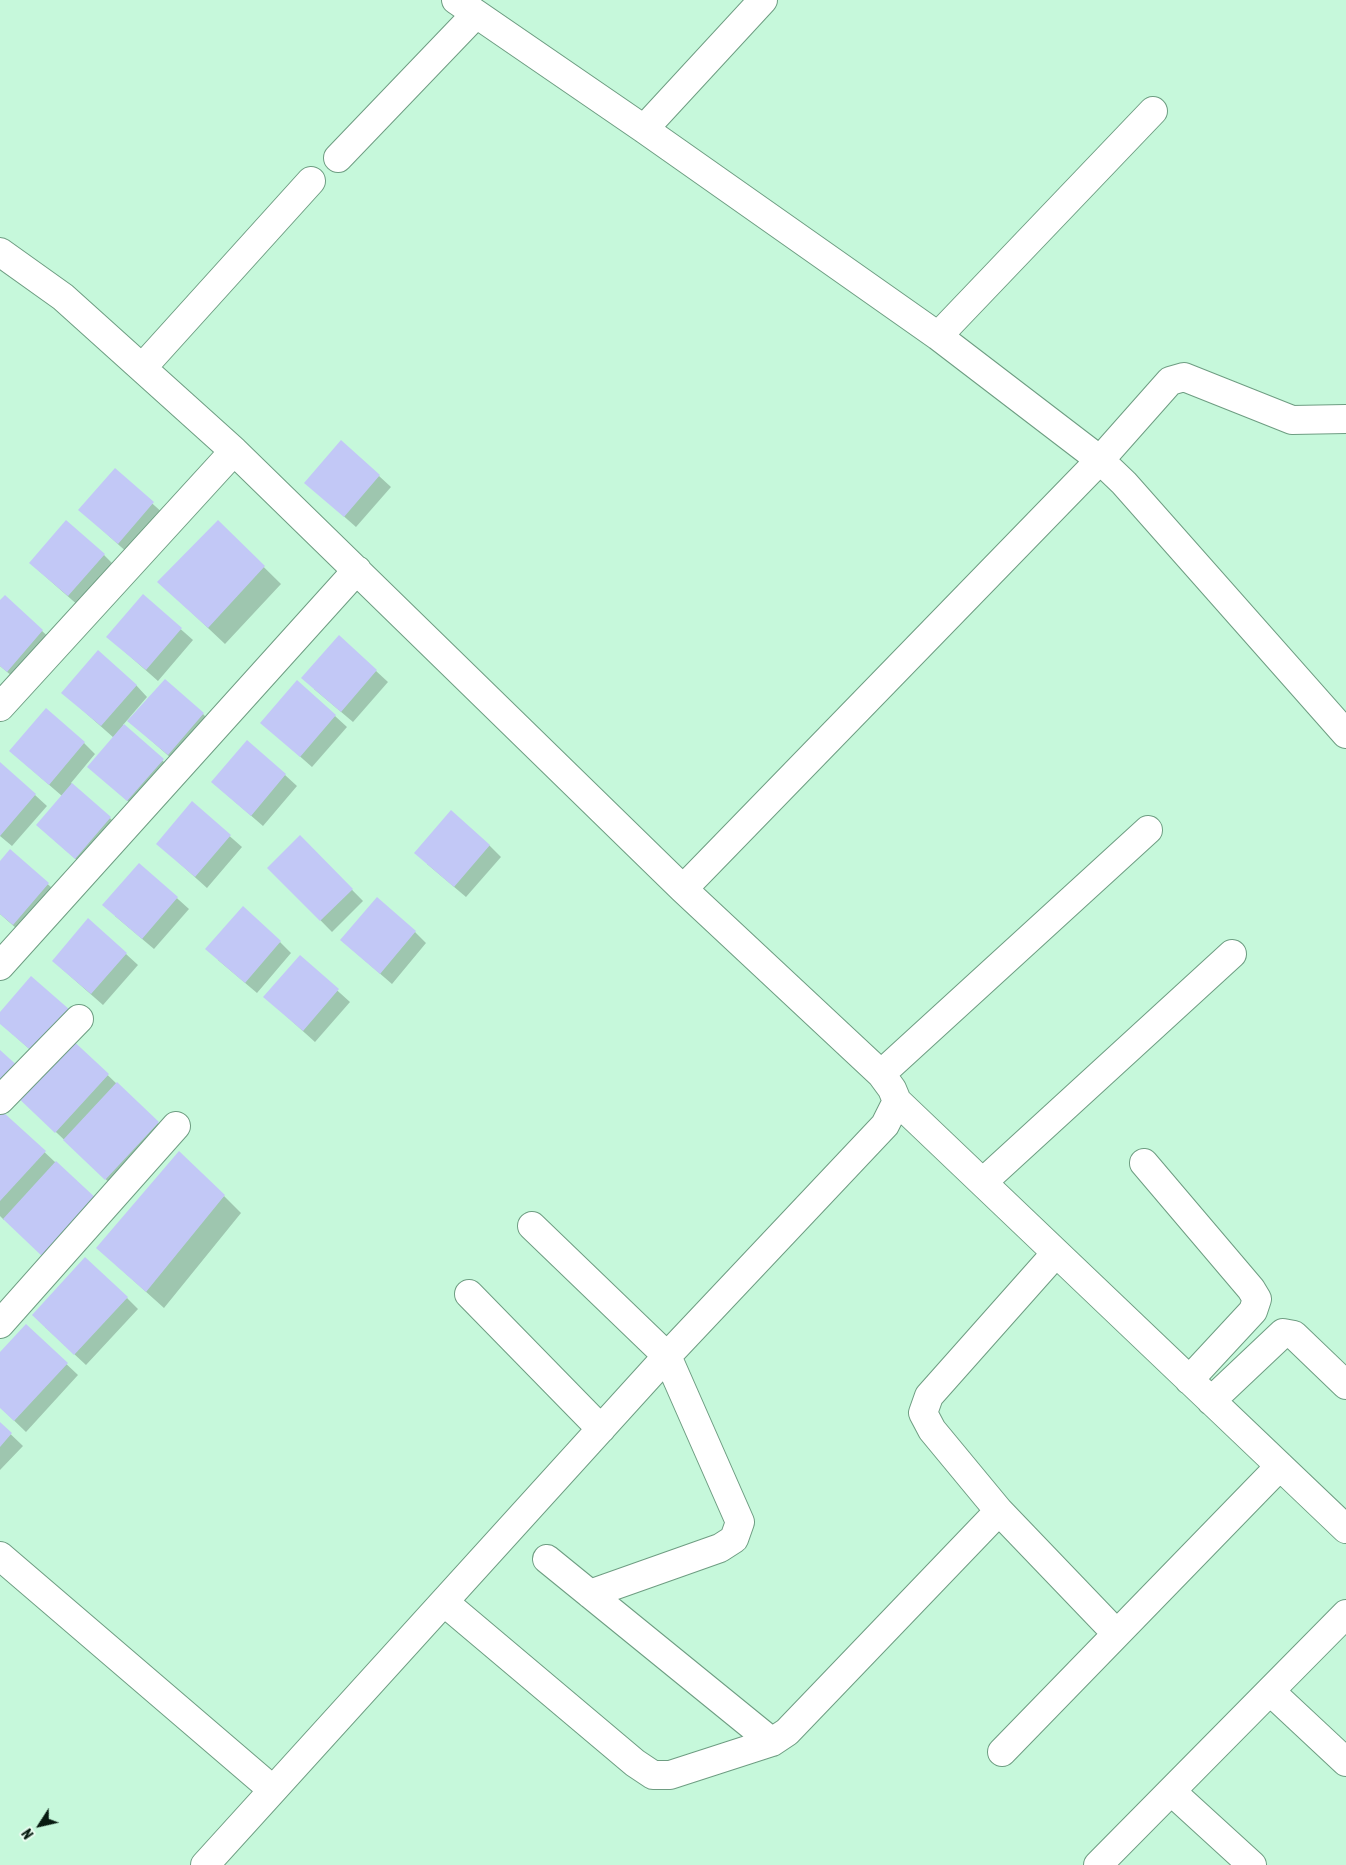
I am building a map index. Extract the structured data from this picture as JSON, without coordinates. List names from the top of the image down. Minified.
{"north":"bottom left"}
